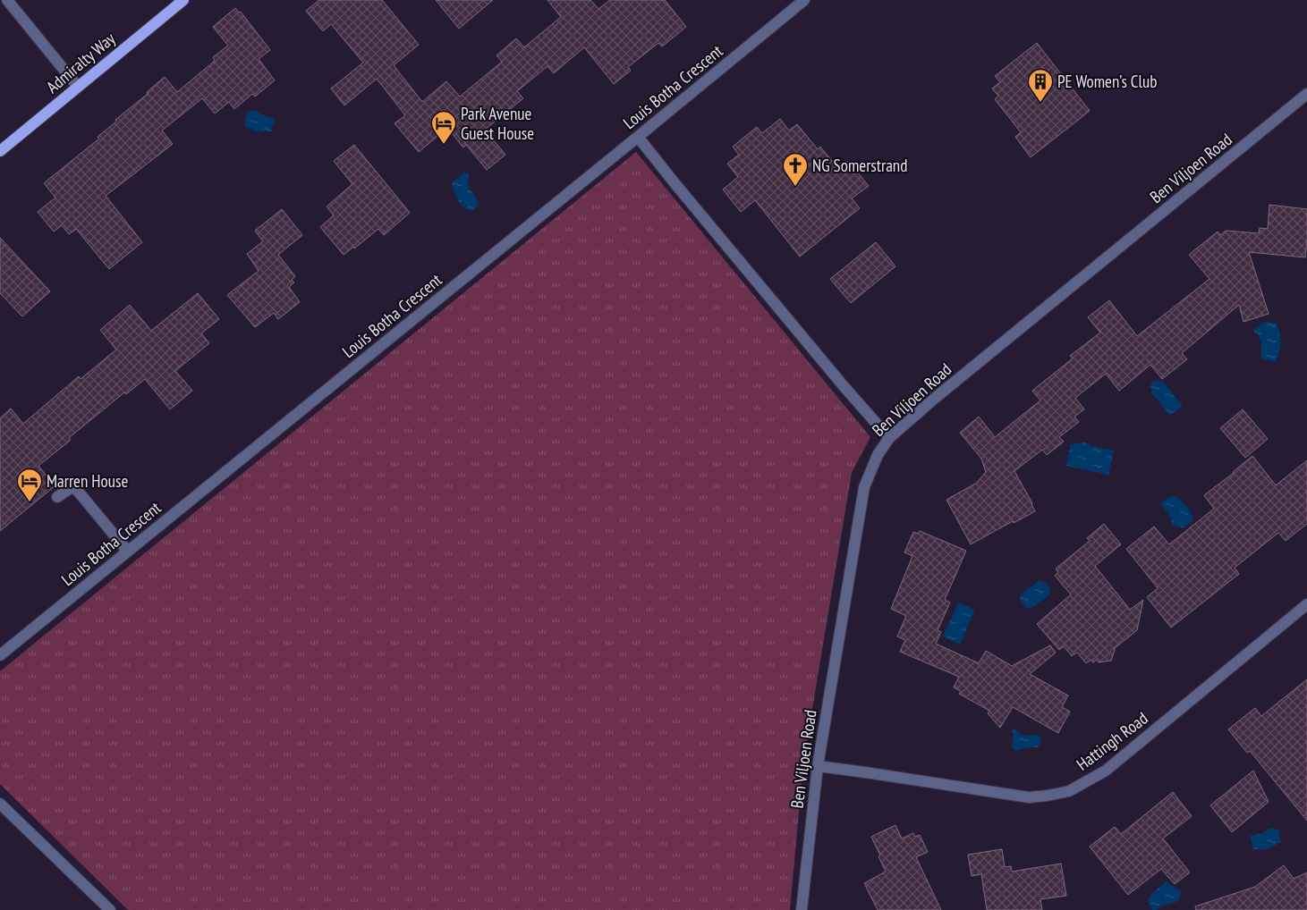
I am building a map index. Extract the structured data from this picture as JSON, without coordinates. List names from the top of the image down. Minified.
{"streets":{"main road":["Admiralty Way"],"street":["Louis Botha Crescent","Ben Viljoen Road","Hattingh Road"]},"crossings":[["Ben Viljoen Road","Hattingh Road"]],"places":{"building":["PE Women’s Club"],"hotel":["Park Avenue Guest House","Marren House"],"church":["NG Somerstrand"]}}
